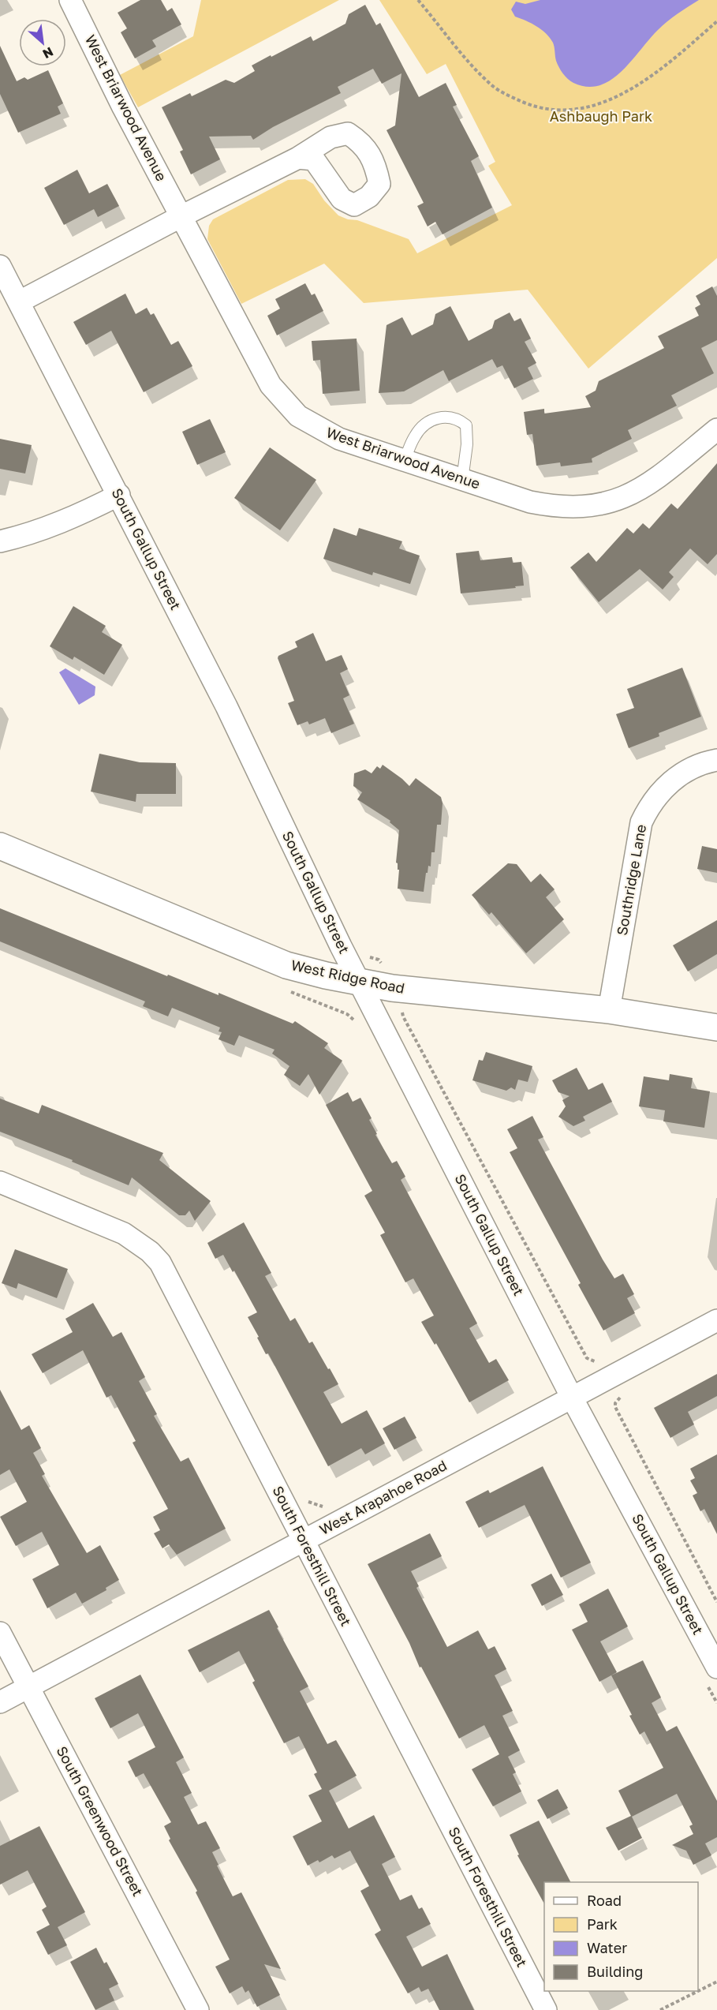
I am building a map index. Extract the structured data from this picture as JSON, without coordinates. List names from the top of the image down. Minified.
{"streets":{"street":["West Briarwood Avenue","South Gallup Street","Southridge Lane","West Ridge Road","West Arapahoe Road","South Foresthill Street","South Greenwood Street"]},"crossings":[["South Gallup Street","West Ridge Road"],["South Gallup Street","West Arapahoe Road"],["Southridge Lane","West Ridge Road"],["West Arapahoe Road","South Foresthill Street"],["West Arapahoe Road","South Greenwood Street"]],"parks":["Ashbaugh Park"],"legend":["Road","Park","Water","Building"],"north":"bottom right"}
